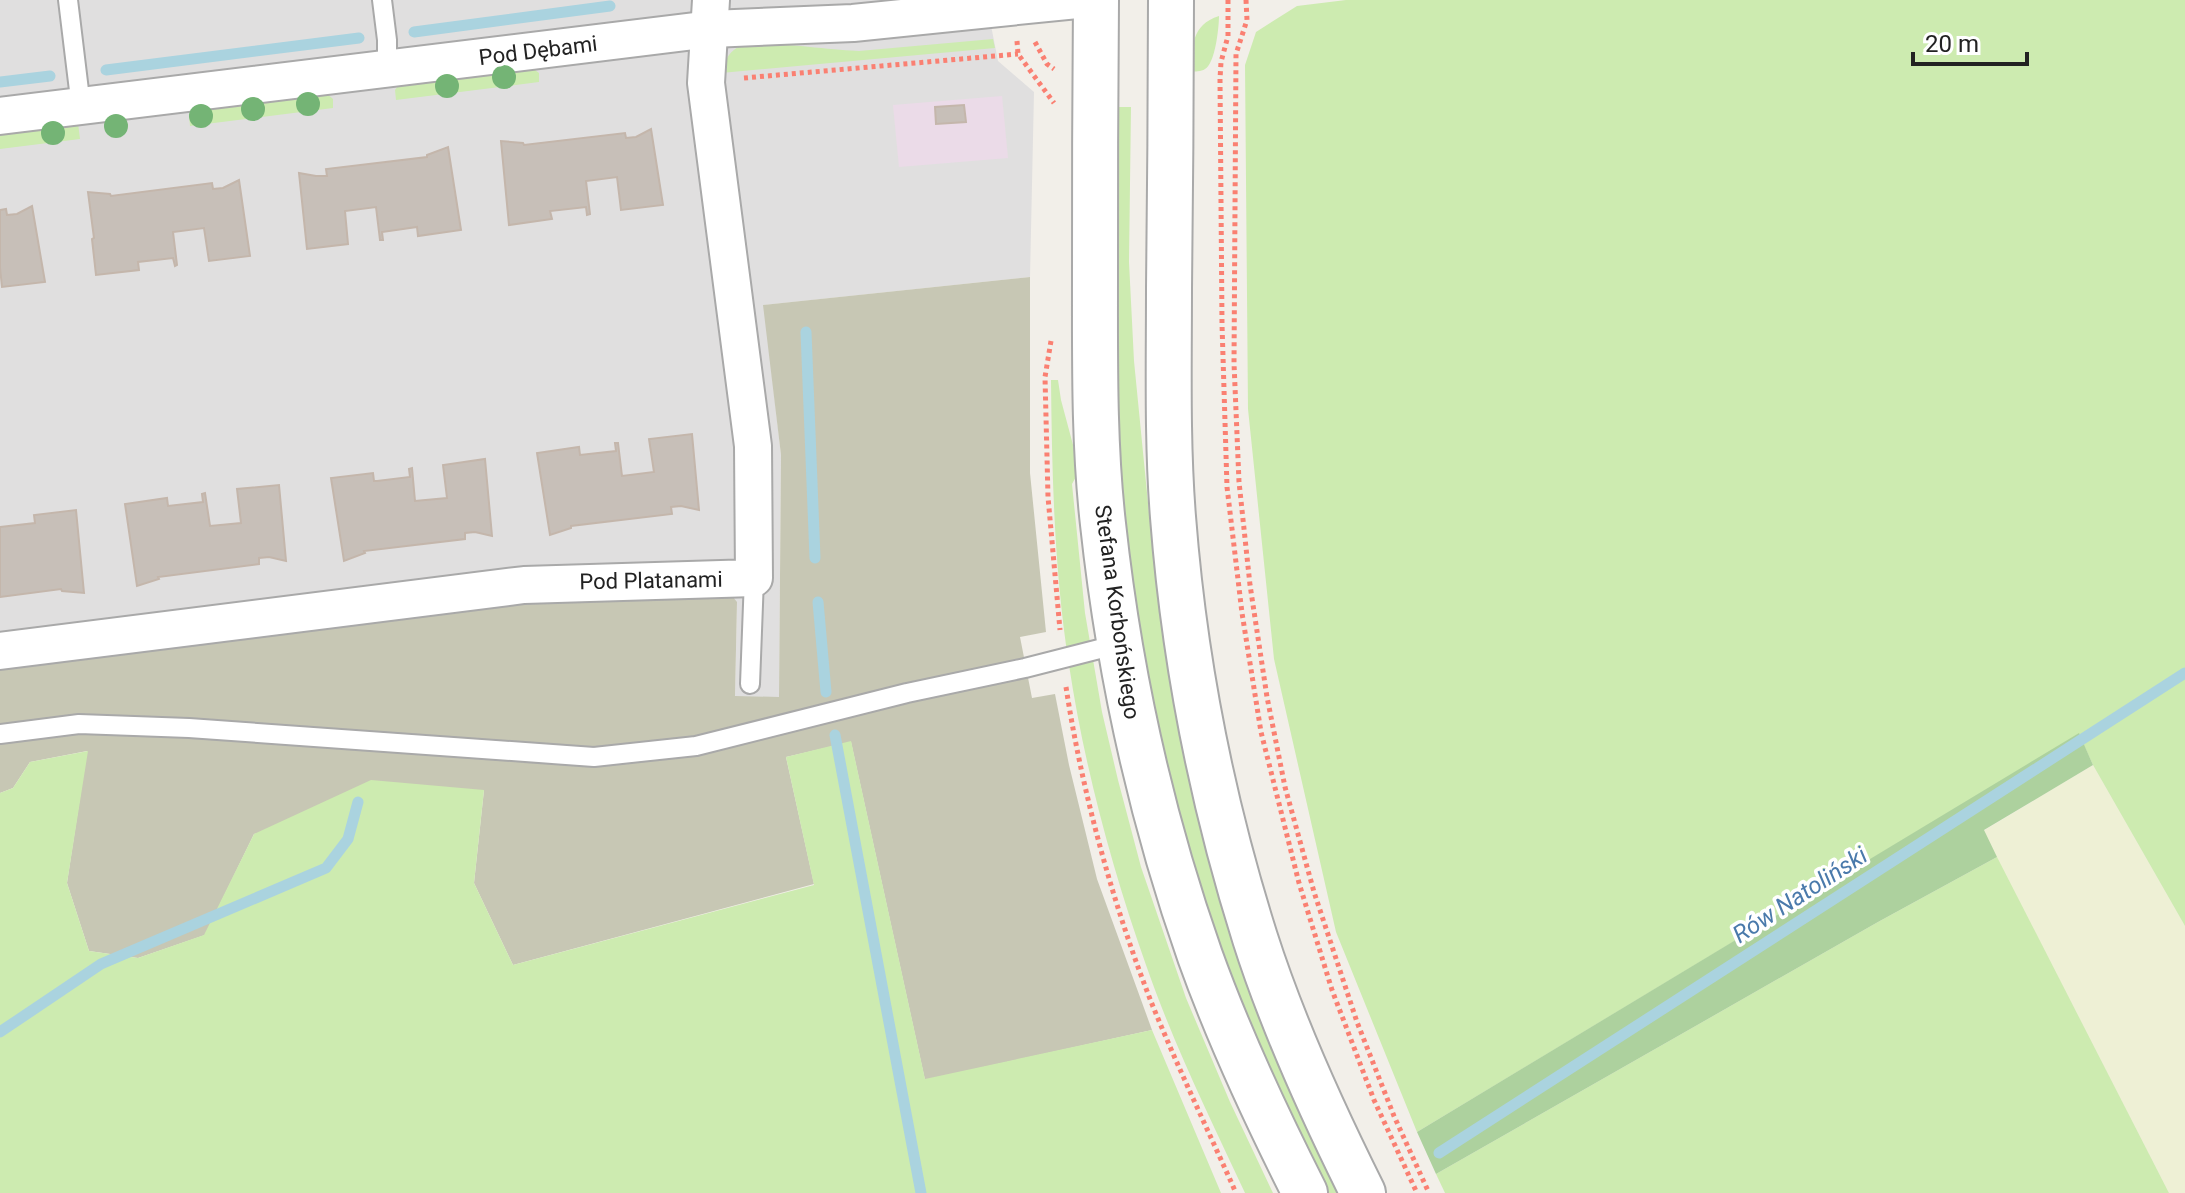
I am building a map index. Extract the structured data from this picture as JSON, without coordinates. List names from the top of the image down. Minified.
{"streets":{"street":["Pod Dębami","Pod Platanami","Stefana Korbońskiego"]},"crossings":[["Pod Dębami","Pod Platanami"]],"water":["Rów Natoliński"],"scale_bar":"20 m"}
